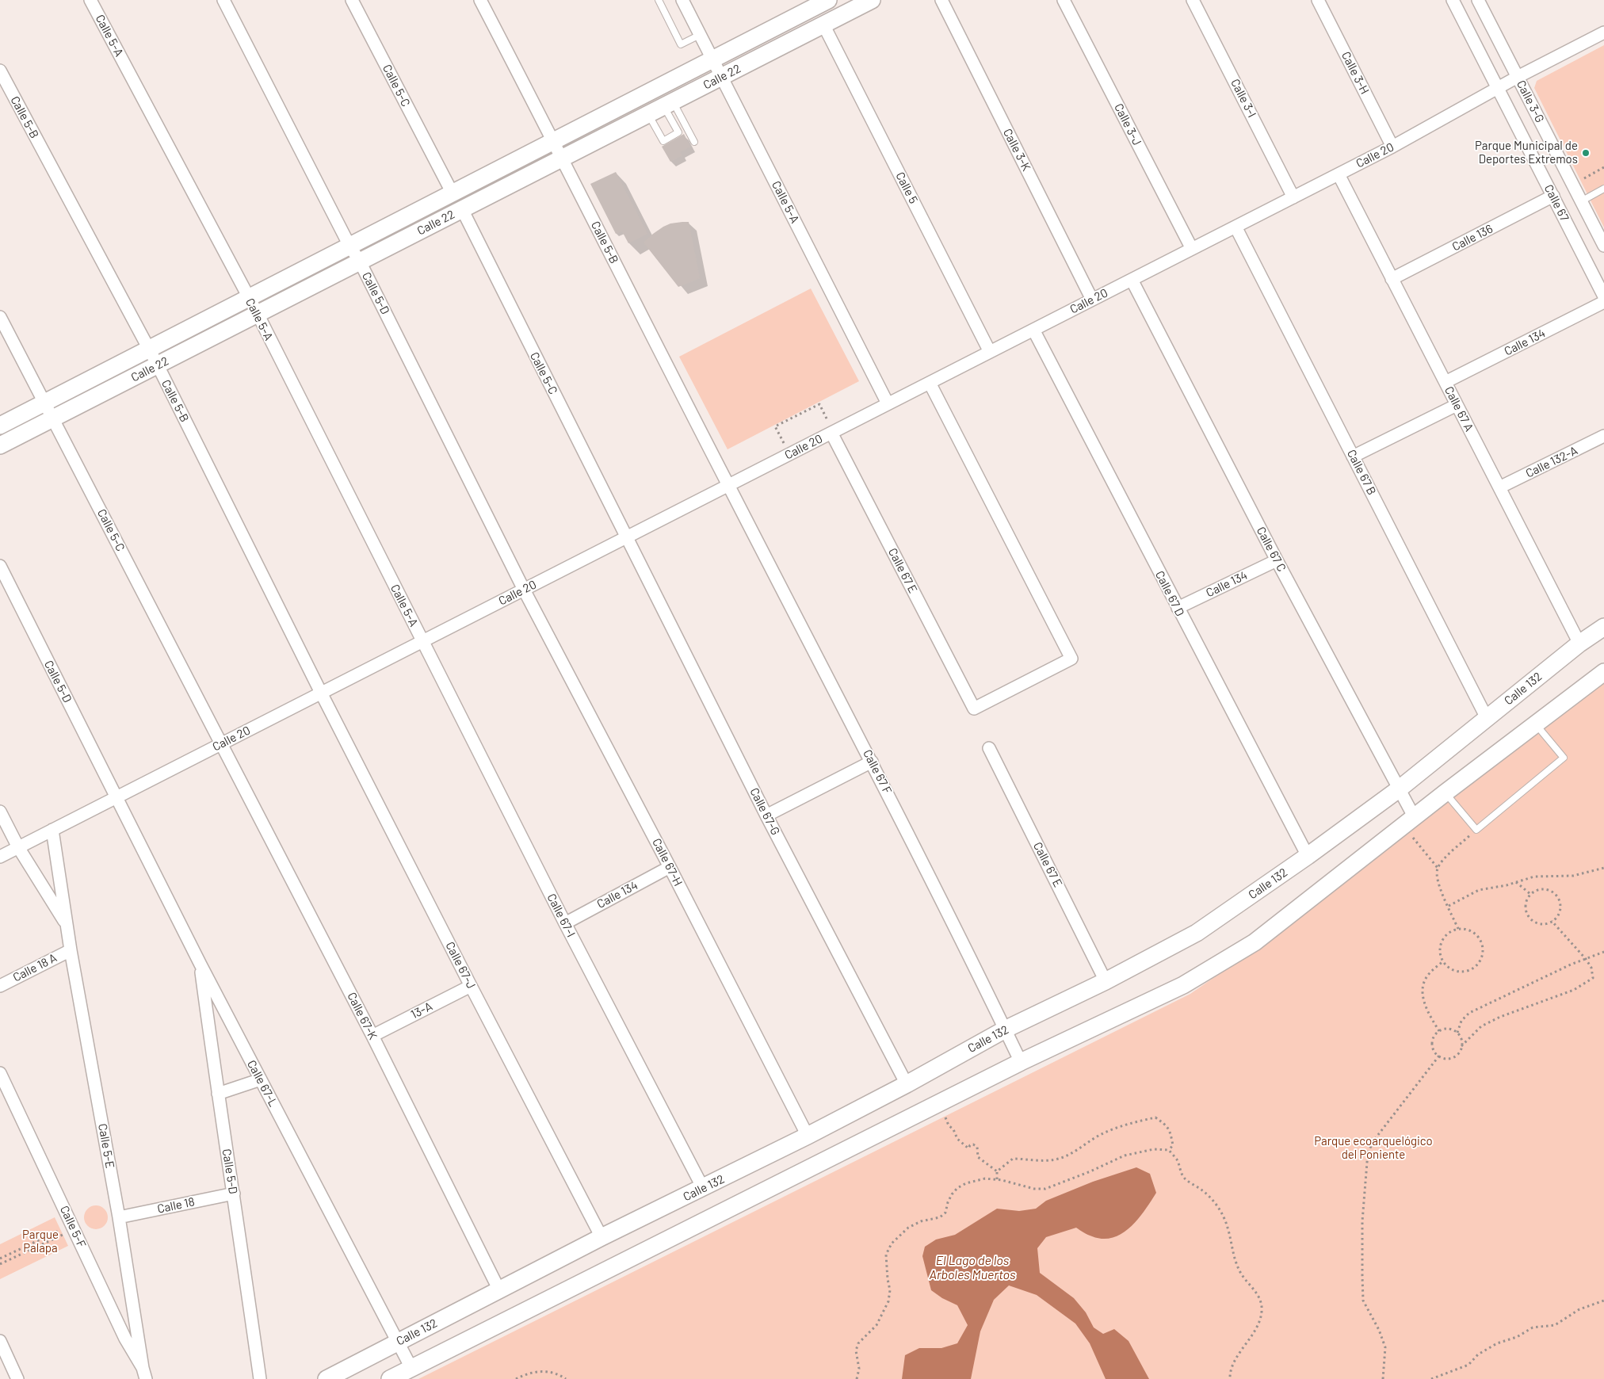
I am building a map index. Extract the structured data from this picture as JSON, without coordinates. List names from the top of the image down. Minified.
{"streets":{"street":["Calle 5-A","Calle 3-H","Calle 22","Calle 5-C","Calle 3-I","Calle 3-G","Calle 5-B","Calle 3-J","Calle 3-K","Calle 20","Calle 5","Calle 67","Calle 136","Calle 5-D","Calle 134","Calle 67 A","Calle 132-A","Calle 67 B","Calle 67 C","Calle 67 E","Calle 67 D","Calle 132","Calle 67 F","Calle 67-G","Calle 67-H","Calle 67-I","Calle 67-J","Calle 18 A","13-A","Calle 67-K","Calle 67-L","Calle 5-E","Calle 18","Calle 5-F"]},"crossings":[["Calle 5-A","Calle 22"],["Calle 5-A","Calle 20"],["Calle 5-A","Calle 67-I"],["Calle 3-H","Calle 20"],["Calle 22","Calle 5-C"],["Calle 22","Calle 5-B"],["Calle 22","Calle 5"],["Calle 22","Calle 5-D"],["Calle 5-C","Calle 20"],["Calle 5-C","Calle 67-G"],["Calle 5-C","Calle 67-K"],["Calle 3-I","Calle 20"],["Calle 3-G","Calle 20"],["Calle 3-G","Calle 67"],["Calle 5-B","Calle 20"],["Calle 5-B","Calle 67 F"],["Calle 5-B","Calle 67-J"],["Calle 3-J","Calle 20"],["Calle 3-K","Calle 20"],["Calle 20","Calle 5"],["Calle 20","Calle 67"],["Calle 20","Calle 5-D"],["Calle 20","Calle 67 A"],["Calle 20","Calle 67 B"],["Calle 20","Calle 67 C"],["Calle 20","Calle 67 E"],["Calle 20","Calle 67 D"],["Calle 20","Calle 67 F"],["Calle 20","Calle 67-G"],["Calle 20","Calle 67-H"],["Calle 20","Calle 67-I"],["Calle 20","Calle 67-J"],["Calle 20","Calle 67-K"],["Calle 20","Calle 67-L"],["Calle 20","Calle 5-E"],["Calle 67","Calle 136"],["Calle 136","Calle 67 A"],["Calle 5-D","Calle 67-H"],["Calle 5-D","Calle 67-L"],["Calle 5-D","Calle 18"],["Calle 134","Calle 67 A"],["Calle 134","Calle 67 C"],["Calle 134","Calle 67 D"],["Calle 134","Calle 67-H"],["Calle 134","Calle 67-I"],["Calle 67 A","Calle 132-A"],["Calle 67 A","Calle 132"],["Calle 67 B","Calle 132"],["Calle 67 C","Calle 132"],["Calle 67 E","Calle 132"],["Calle 67 D","Calle 132"],["Calle 132","Calle 67 F"],["Calle 132","Calle 67-G"],["Calle 132","Calle 67-H"],["Calle 132","Calle 67-I"],["Calle 132","Calle 67-J"],["Calle 132","Calle 67-K"],["Calle 132","Calle 67-L"],["Calle 67-J","13-A"],["Calle 18 A","Calle 5-E"],["13-A","Calle 67-K"],["Calle 5-E","Calle 18"],["Calle 5-E","Calle 5-F"]],"water":["El Lago de los Arboles Muertos"],"parks":["Parque ecoarquelógico del Poniente","Parque Palapa"],"places":["Parque Municipal de Deportes Extremos"]}
